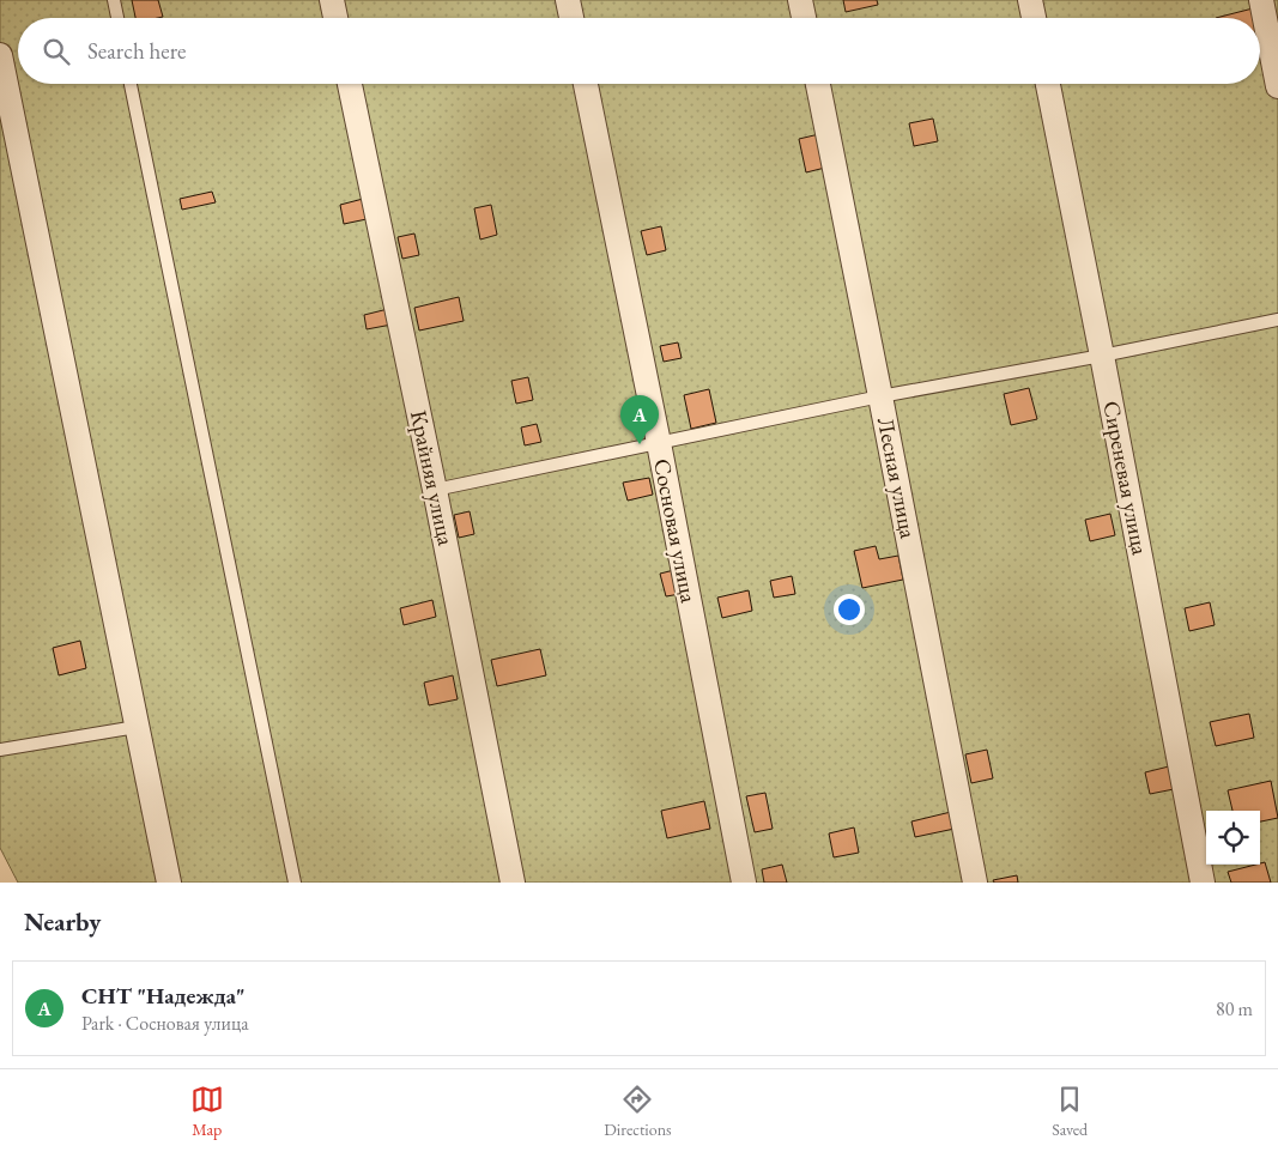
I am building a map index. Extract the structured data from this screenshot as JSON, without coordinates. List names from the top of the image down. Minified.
{"streets":{"street":["Крайняя улица","Лесная улица","Сиреневая улица","Сосновая улица"]},"page":{"search":"Search here","pins":"A","heading":"Nearby","list":[{"mark":"A","name":"СНТ \"Надежда\"","note":"Park · Сосновая улица","value":"80 m"}],"nav":["Map","Directions","Saved"]}}
